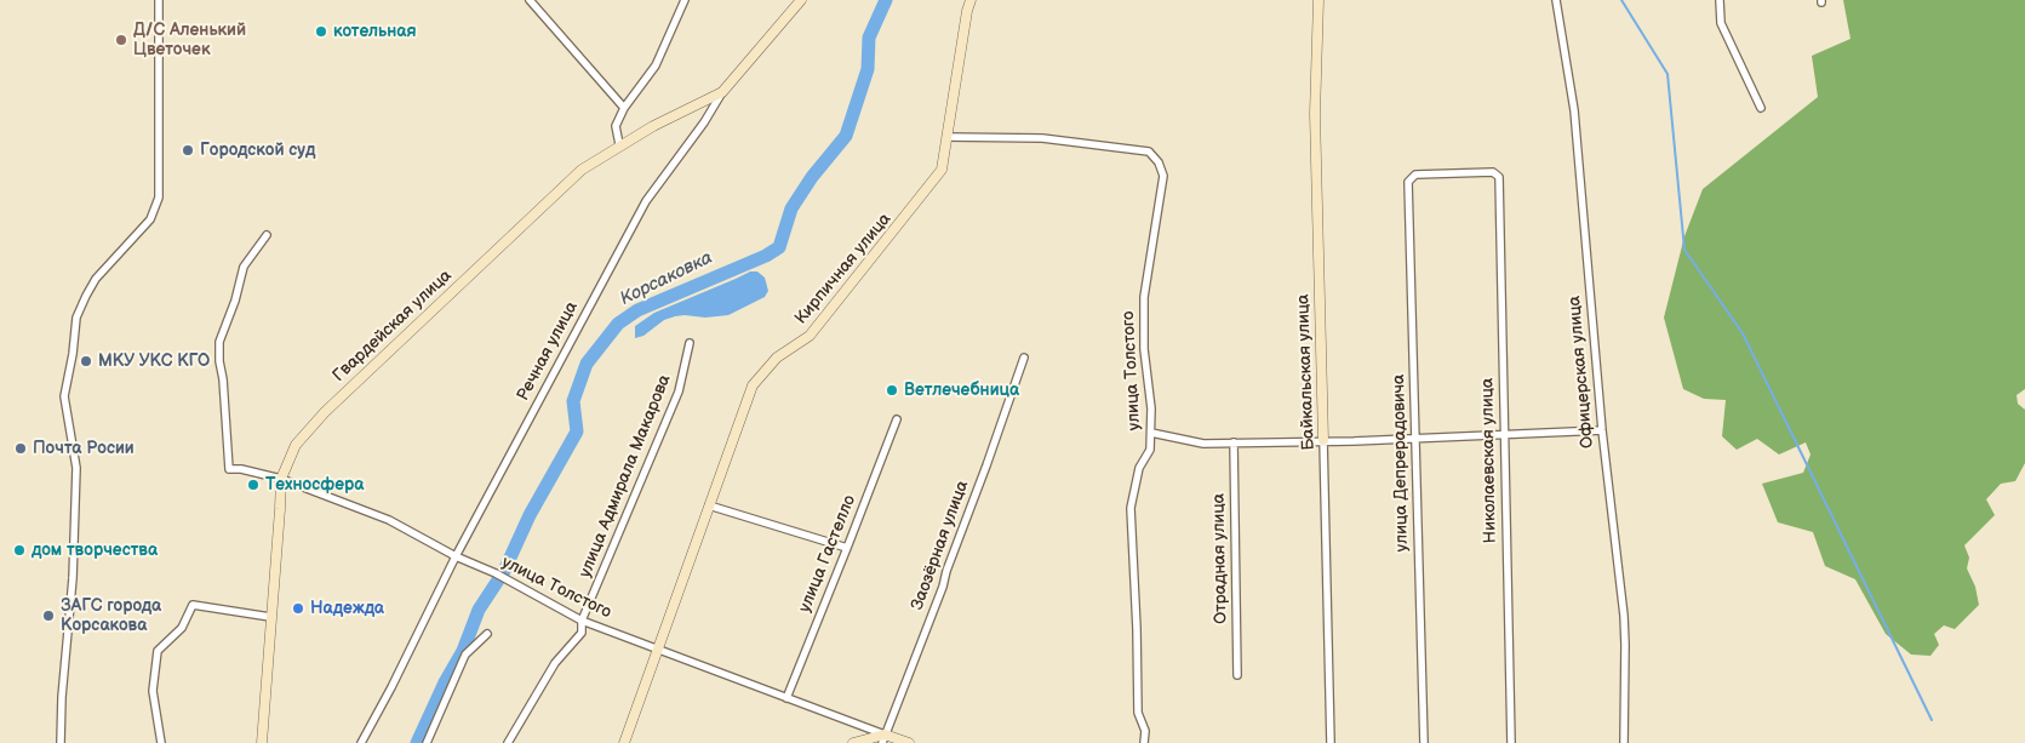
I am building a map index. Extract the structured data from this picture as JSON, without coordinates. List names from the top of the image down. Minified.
{"streets":{"street":["Кирпичная улица","Гвардейская улица","Речная улица","улица Толстого","Байкальская улица","Офицерская улица","Николаевская улица","улица Депрерадовича","улица Адмирала Макарова","Заозёрная улица","улица Гастелло","Отрадная улица"]},"crossings":[["Кирпичная улица","улица Толстого"],["Гвардейская улица","Речная улица"],["Гвардейская улица","улица Толстого"],["Речная улица","улица Толстого"],["улица Толстого","улица Адмирала Макарова"],["улица Толстого","Заозёрная улица"],["улица Толстого","улица Гастелло"],["Николаевская улица","улица Депрерадовича"]],"water":["Корсаковка"],"places":["котельная","Д/С Аленький Цветочек","Городской суд","МКУ УКС КГО","Ветлечебница","Почта Росии","Техносфера","дом творчества","Надежда","ЗАГС города Корсакова"]}
